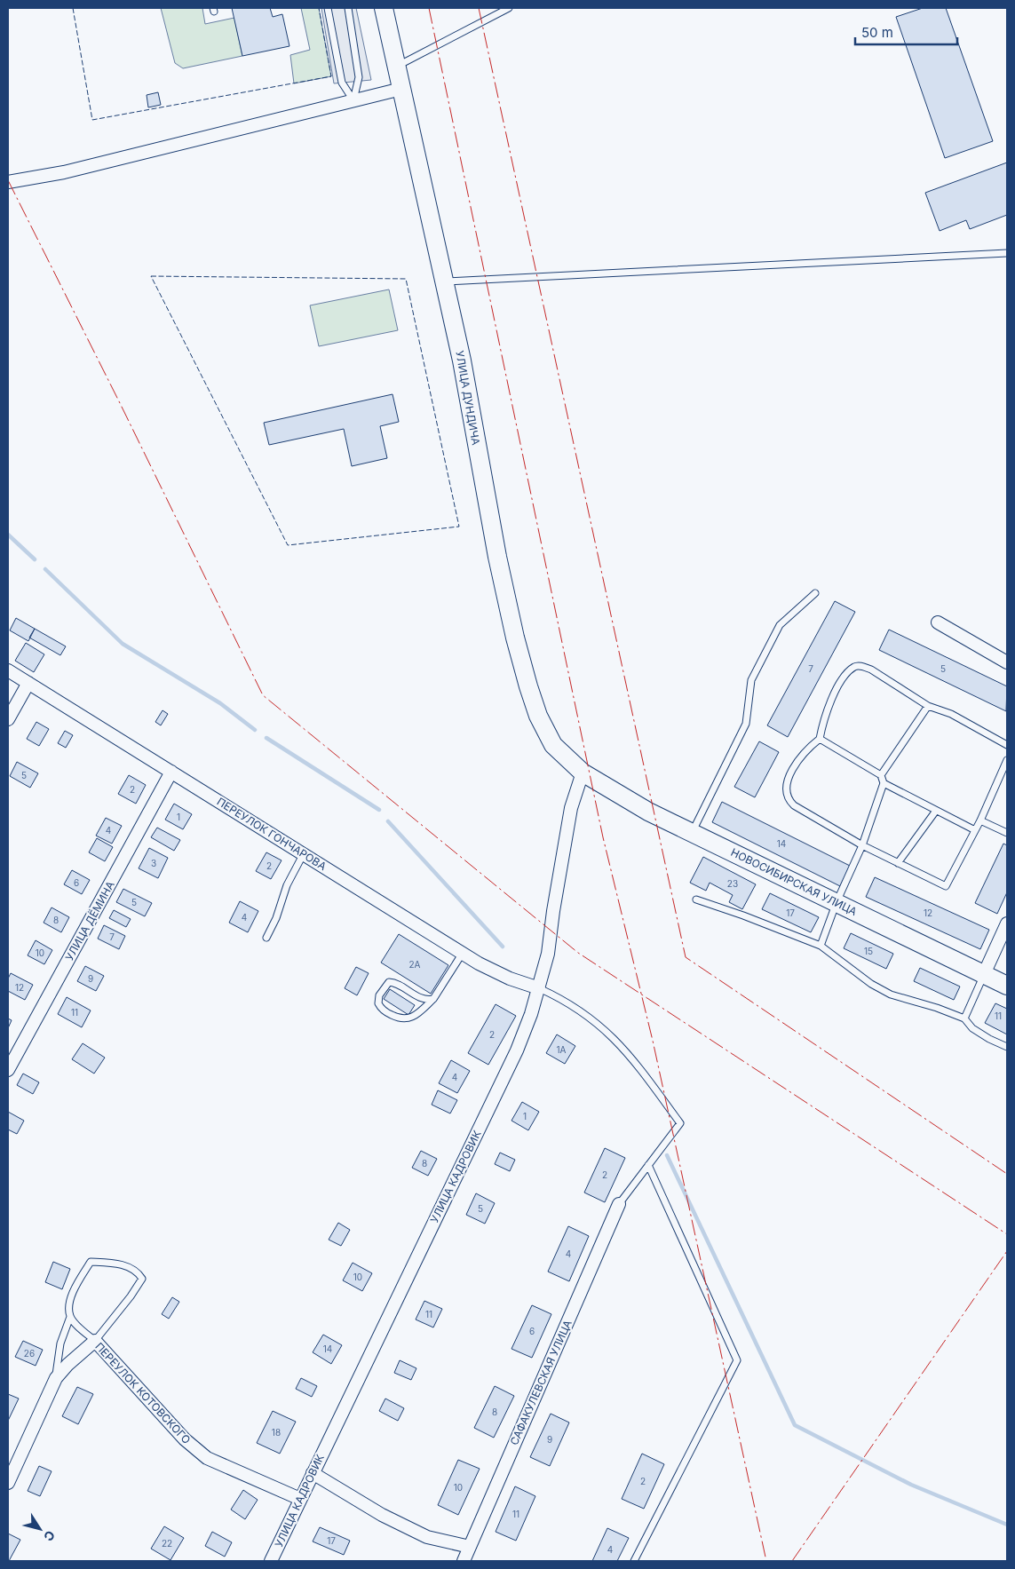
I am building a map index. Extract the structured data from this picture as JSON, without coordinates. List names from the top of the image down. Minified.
{"streets":{"main road":["УЛИЦА ДУНДИЧА","НОВОСИБИРСКАЯ УЛИЦА"],"street":["ПЕРЕУЛОК ГОНЧАРОВА","УЛИЦА ДЁМИНА","УЛИЦА КАДРОВИК","САФАКУЛЕВСКАЯ УЛИЦА","ПЕРЕУЛОК КОТОВСКОГО"]},"crossings":[["УЛИЦА ДУНДИЧА","НОВОСИБИРСКАЯ УЛИЦА"],["УЛИЦА ДУНДИЧА","УЛИЦА КАДРОВИК"],["ПЕРЕУЛОК ГОНЧАРОВА","УЛИЦА ДЁМИНА"],["ПЕРЕУЛОК ГОНЧАРОВА","УЛИЦА КАДРОВИК"],["НОВОСИБИРСКАЯ УЛИЦА","УЛИЦА КАДРОВИК"],["УЛИЦА КАДРОВИК","ПЕРЕУЛОК КОТОВСКОГО"]],"house_numbers":["7","5","5","2","1","4","14","3","2","6","23","5","17","12","4","8","7","15","10","2А","9","12","11","11","2","1А","4","1","8","2","5","4","10","11","6","14","26","8","18","9","2","10","11","17","22","4"],"scale_bar":"50 m","north":"bottom right"}
